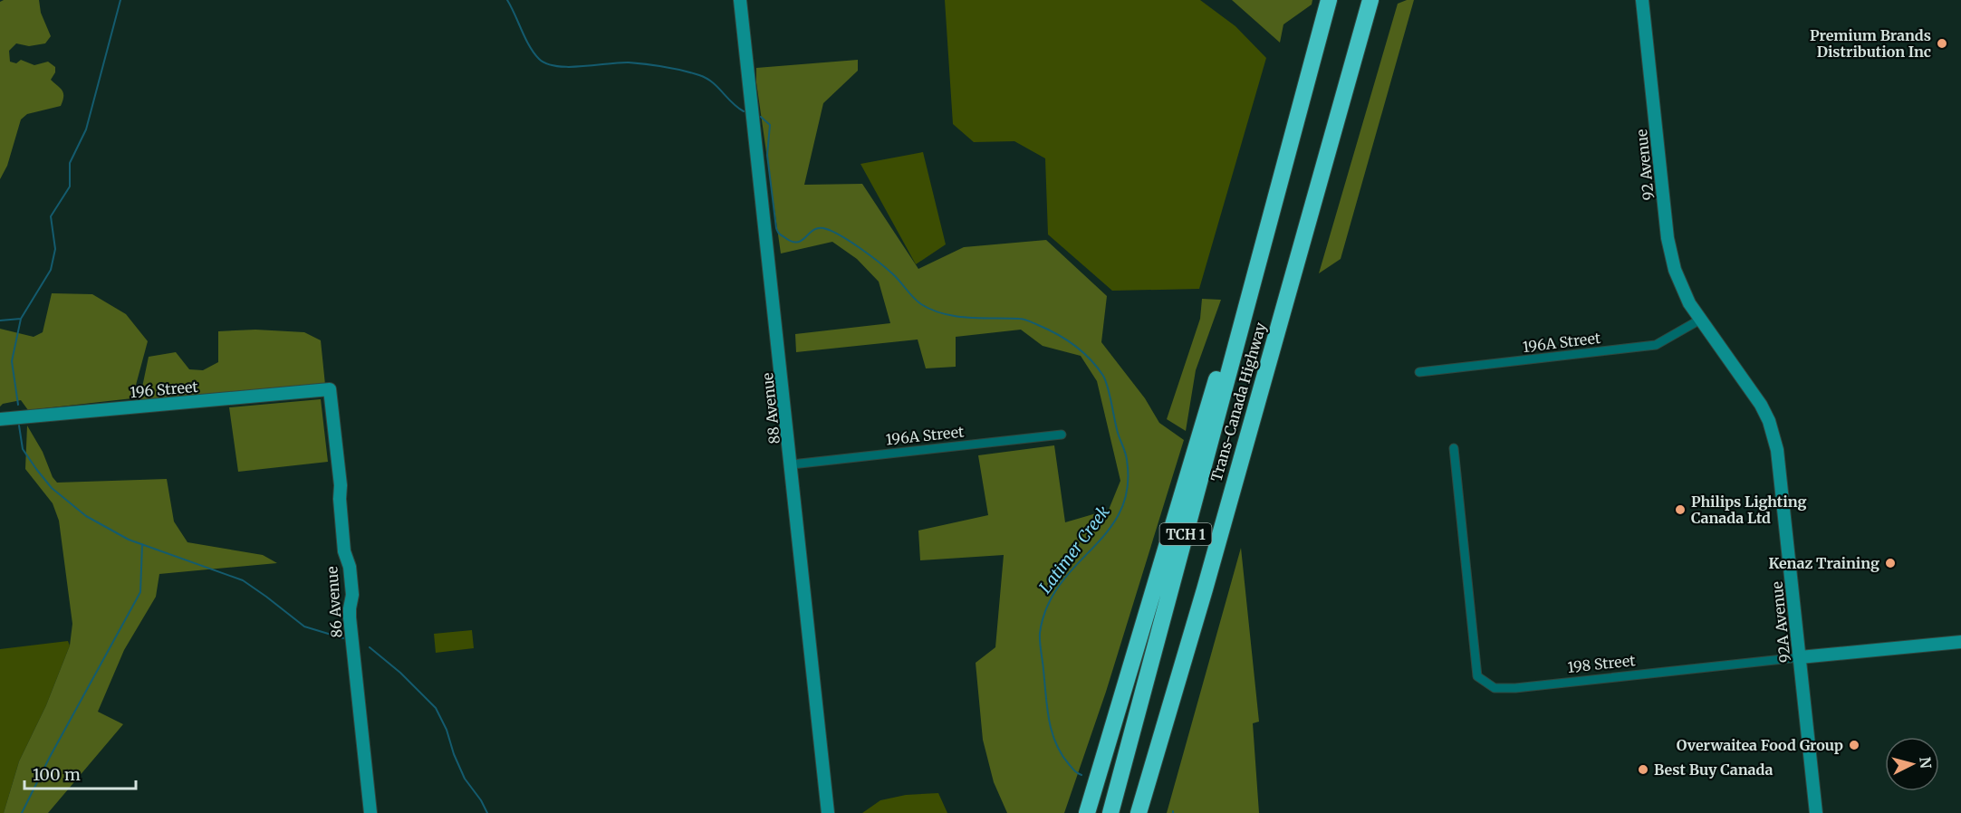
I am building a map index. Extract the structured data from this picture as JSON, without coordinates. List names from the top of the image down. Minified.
{"streets":{"highway":["Trans-Canada Highway","TCH 1"],"street":["92 Avenue","196A Street","196 Street","88 Avenue","86 Avenue","92A Avenue","198 Street"]},"crossings":[["92 Avenue","196A Street"],["92 Avenue","92A Avenue"],["196A Street","88 Avenue"],["196A Street","92A Avenue"],["196 Street","86 Avenue"],["92A Avenue","198 Street"]],"water":["Latimer Creek"],"places":["Premium Brands Distribution Inc","Philips Lighting Canada Ltd","Kenaz Training","Overwaitea Food Group","Best Buy Canada"],"scale_bar":"100 m","north":"right"}
